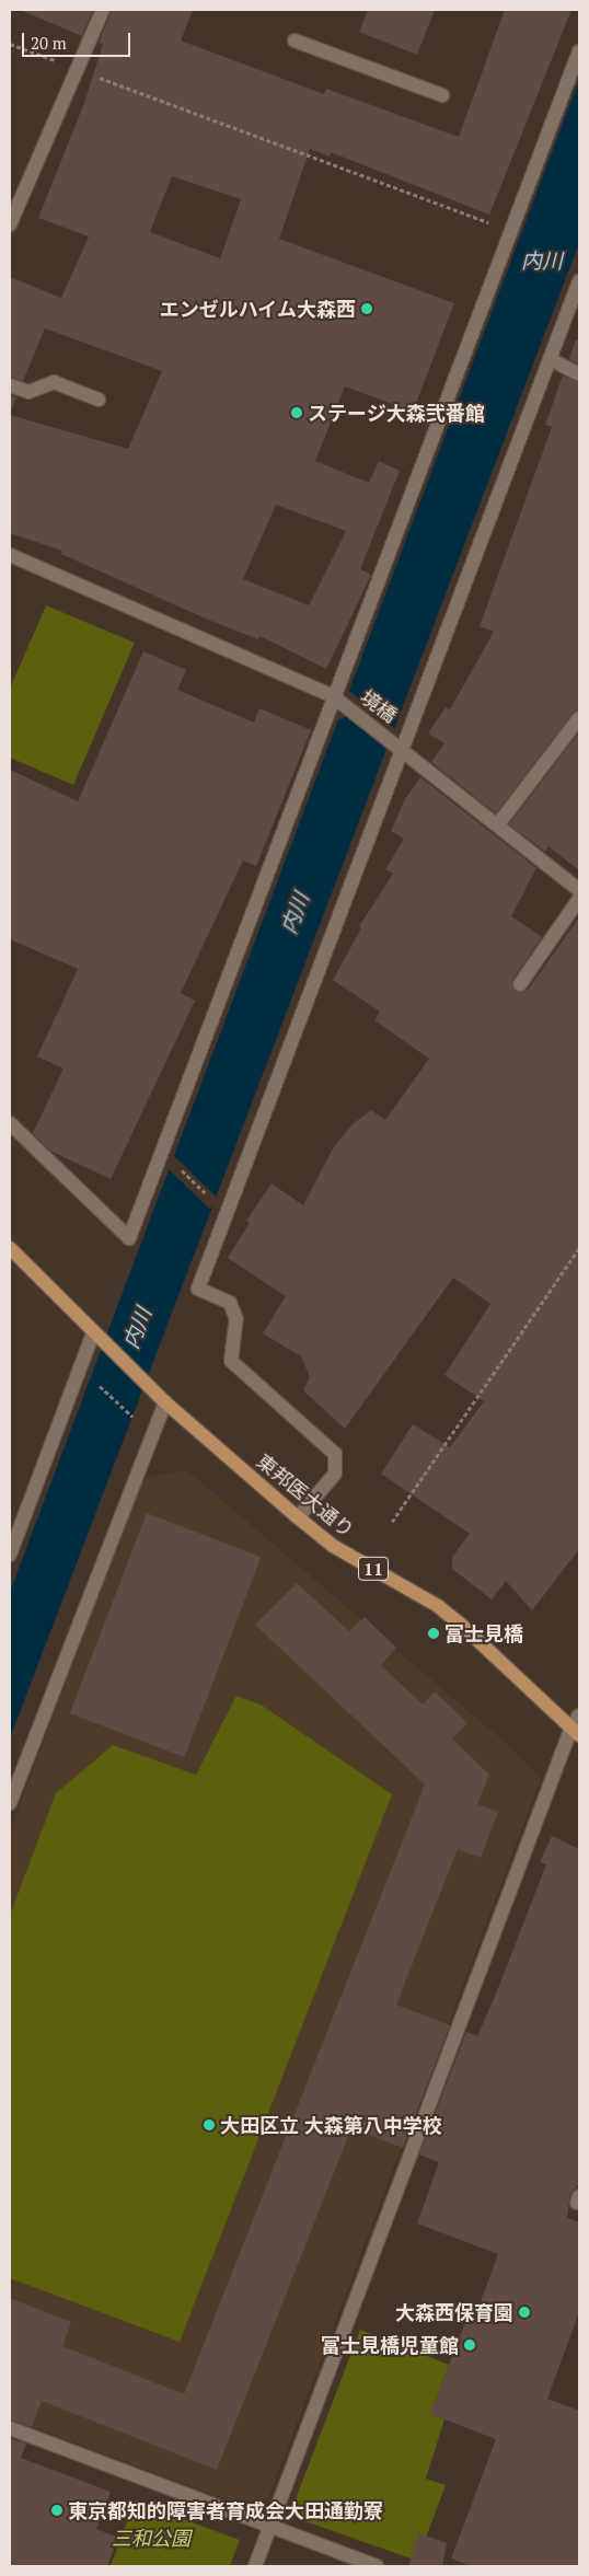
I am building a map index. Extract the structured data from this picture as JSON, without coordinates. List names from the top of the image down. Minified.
{"streets":{"main road":["東邦医大通り","11"],"street":["境橋"]},"crossings":[["東邦医大通り","11"]],"water":["内川"],"parks":["三和公園"],"places":["エンゼルハイム大森西","ステージ大森弐番館","富士見橋","大田区立 大森第八中学校","大森西保育園","富士見橋児童館","東京都知的障害者育成会大田通勤寮"],"scale_bar":"20 m"}
